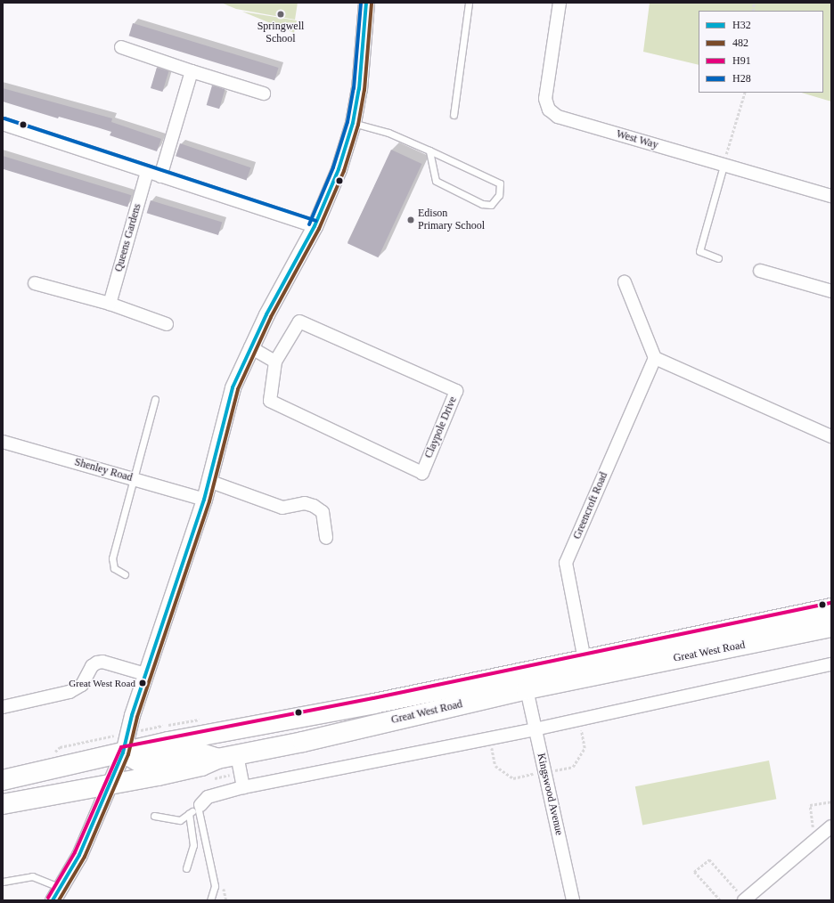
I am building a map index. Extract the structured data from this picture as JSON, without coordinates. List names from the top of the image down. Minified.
{"streets":{"highway":["Great West Road"],"street":["West Way","Queens Gardens","Claypole Drive","Shenley Road","Greencroft Road","Kingswood Avenue"]},"crossings":[["Greencroft Road","Great West Road"],["Great West Road","Kingswood Avenue"]],"places":["Springwell School","Edison Primary School","Great West Road"],"lines":["transit line H32","transit line 482","transit line H28","transit line H91"],"legend":["H32","482","H91","H28"]}
